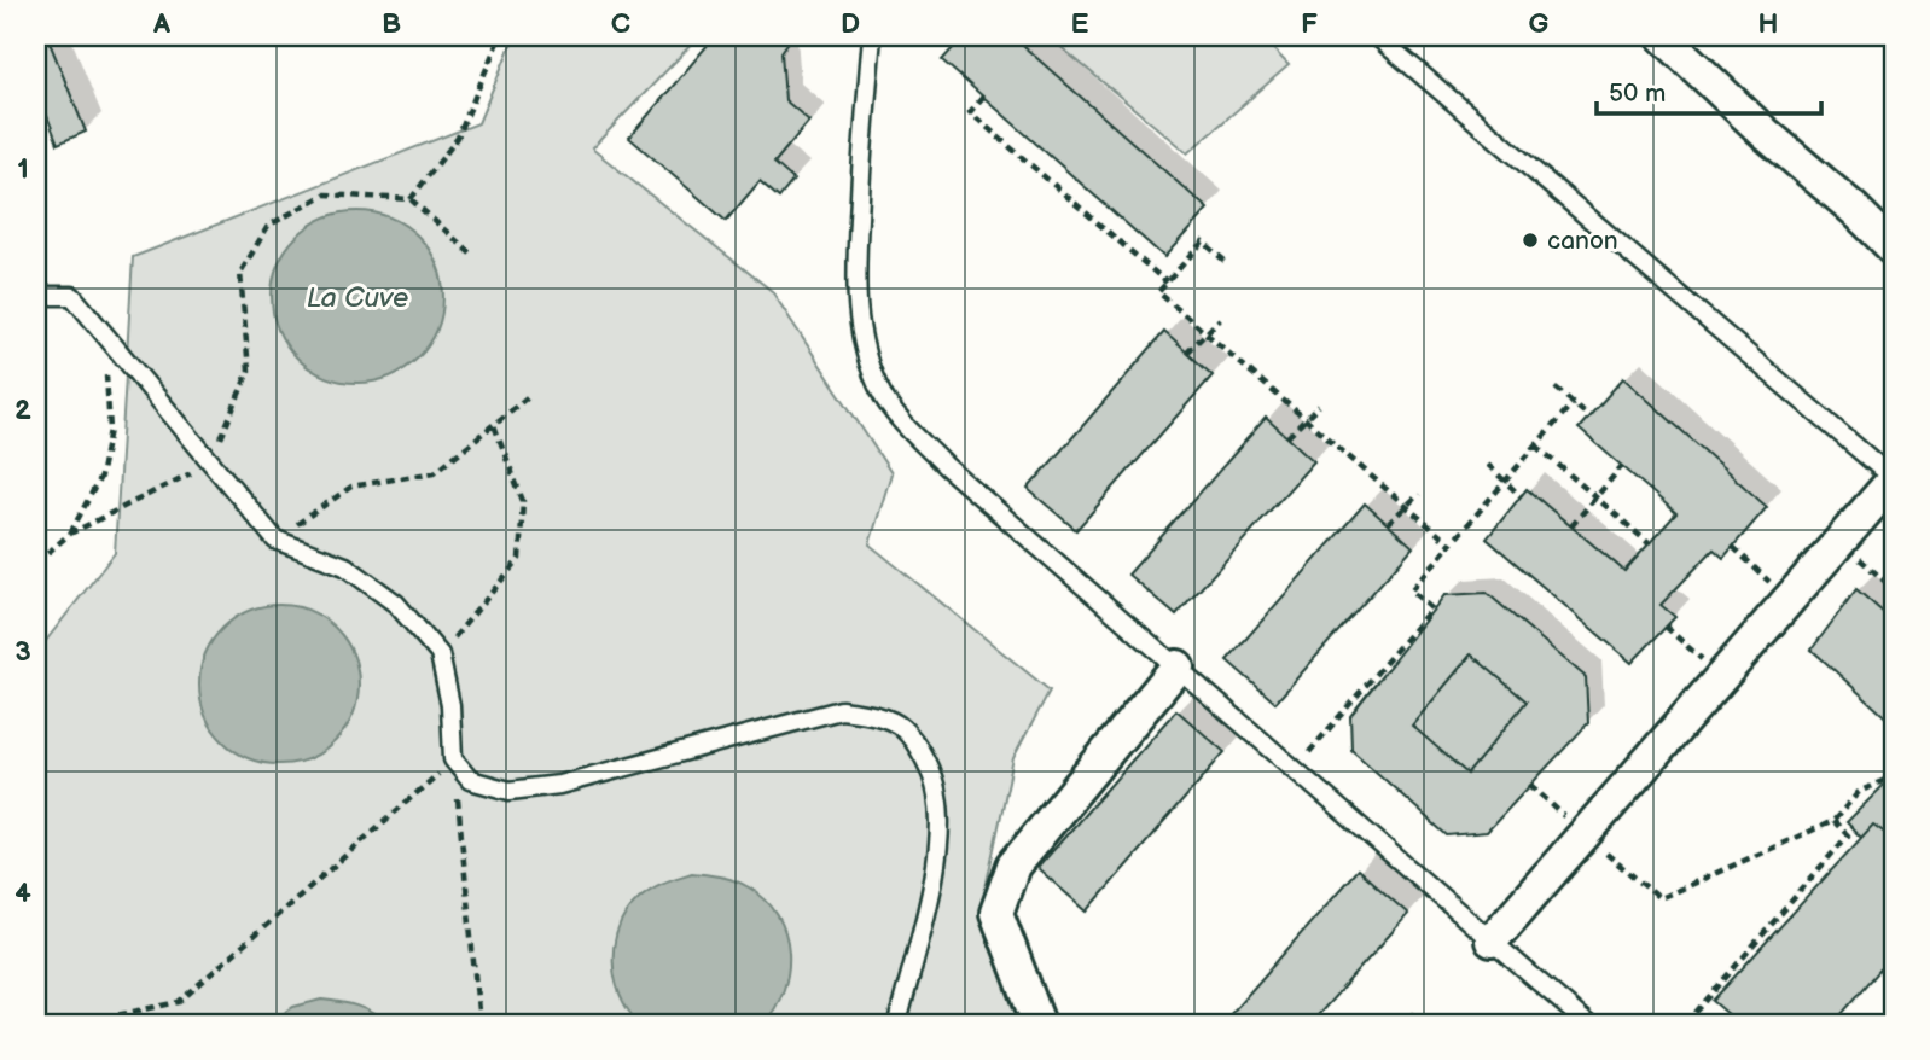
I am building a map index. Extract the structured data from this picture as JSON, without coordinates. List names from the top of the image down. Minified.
{"water":["La Cuve"],"places":["canon"],"scale_bar":"50 m","grid":{"columns":["A","B","C","D","E","F","G","H"],"rows":["1","2","3","4"]}}
